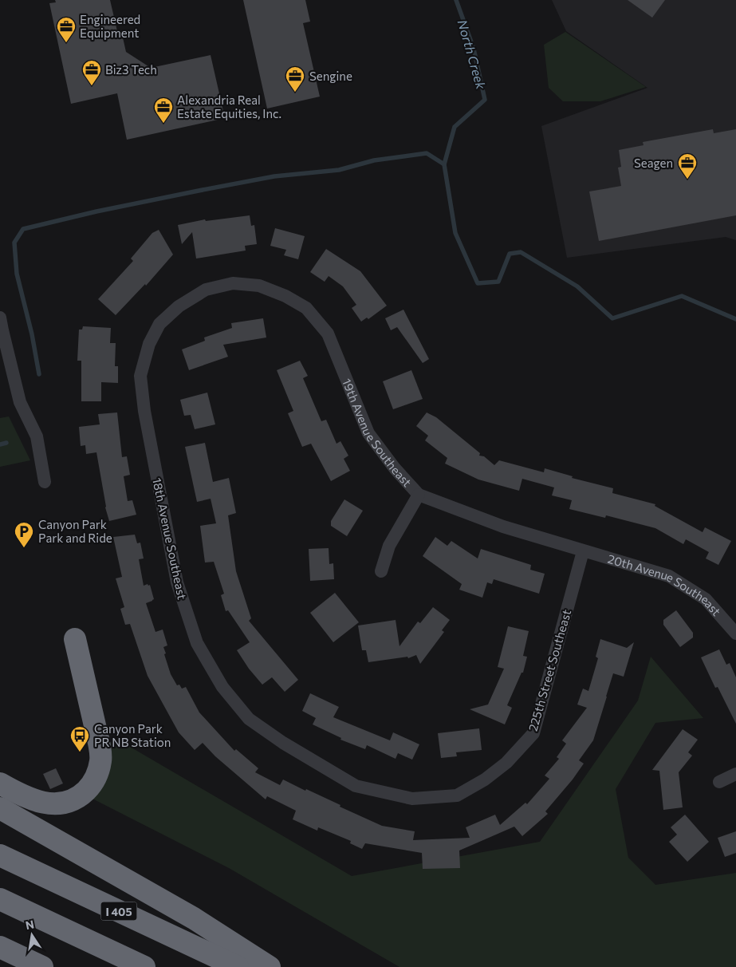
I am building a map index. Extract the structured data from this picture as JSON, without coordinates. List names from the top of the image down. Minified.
{"streets":{"highway":["I 405"],"street":["19th Avenue Southeast","18th Avenue Southeast","20th Avenue Southeast","225th Street Southeast"]},"crossings":[["19th Avenue Southeast","18th Avenue Southeast"],["19th Avenue Southeast","20th Avenue Southeast"],["19th Avenue Southeast","225th Street Southeast"],["18th Avenue Southeast","225th Street Southeast"],["20th Avenue Southeast","225th Street Southeast"]],"water":["North Creek"],"places":{"office":["Engineered Equipment","Biz3 Tech","Sengine","Alexandria Real Estate Equities, Inc.","Seagen"],"parking":["Canyon Park Park and Ride"],"bus stop":["Canyon Park PR NB Station"]},"north":"top"}
